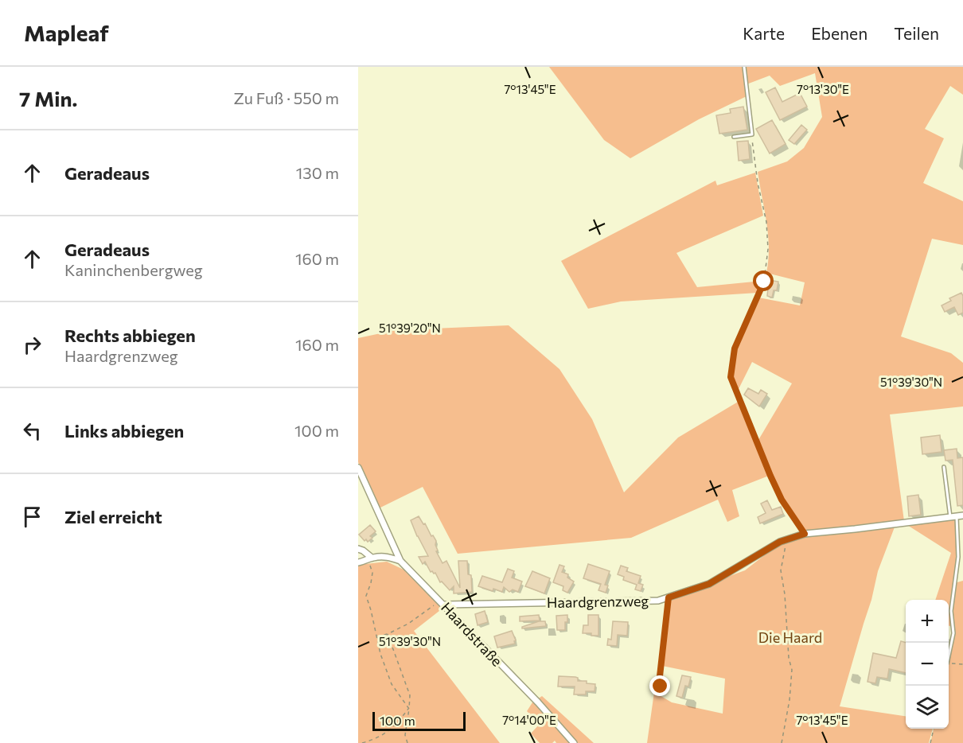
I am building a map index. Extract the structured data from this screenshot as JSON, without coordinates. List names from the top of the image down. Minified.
{"streets":{"street":["Haardgrenzweg","Haardstraße"]},"crossings":[["Haardgrenzweg","Haardstraße"]],"parks":["Die Haard"],"scale_bar":"100 m","page":{"header":"Mapleaf","nav":["Karte","Ebenen","Teilen"],"heading":["7 Min.","Zu Fuß · 550 m"],"list":[["Geradeaus","130 m"],["Geradeaus","Kaninchenbergweg","160 m"],["Rechts abbiegen","Haardgrenzweg","160 m"],["Links abbiegen","100 m"],"Ziel erreicht"],"map_buttons":["+","−"],"scale":"100 m"},"coordinates":["7°13'45\"E","7°13'30\"E","51°39'20\"N","51°39'30\"N","7°14'00\"E"]}
